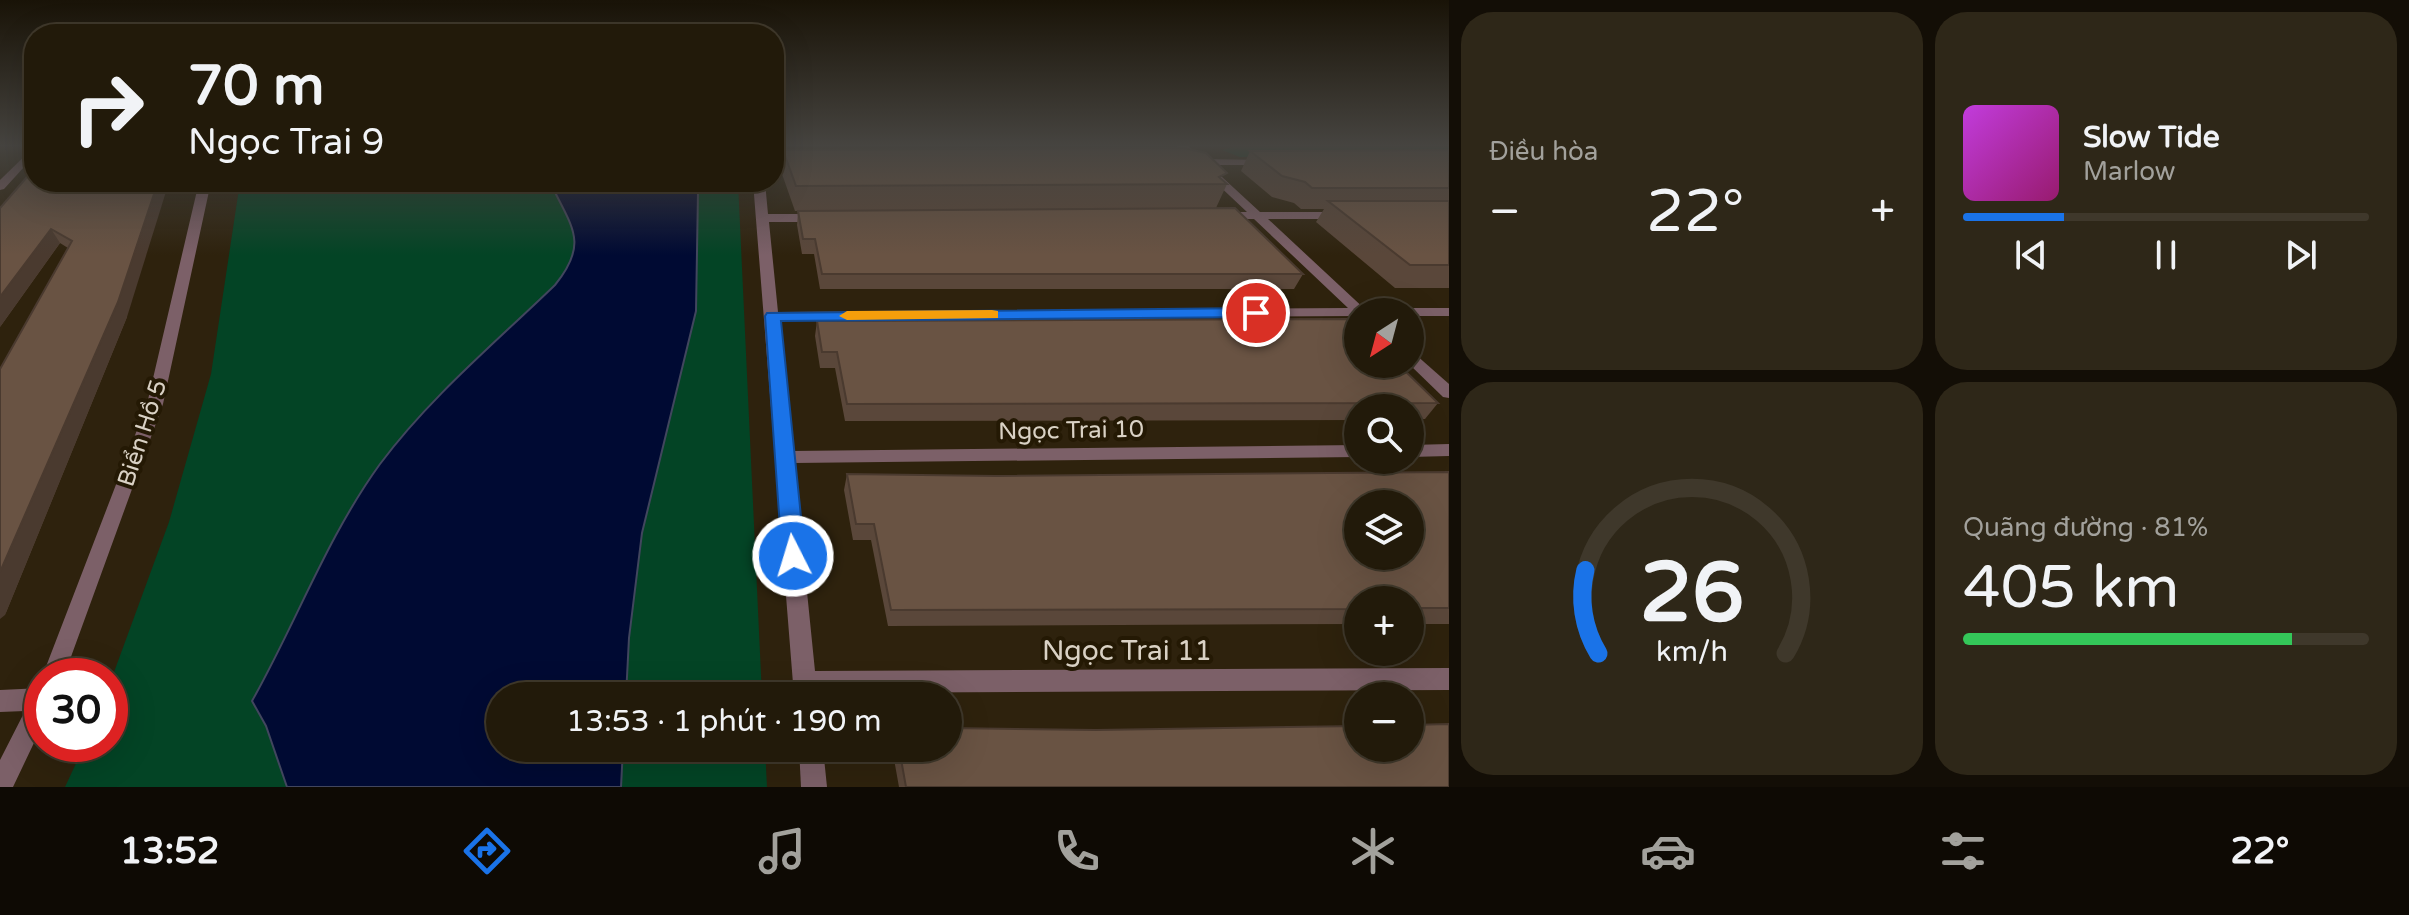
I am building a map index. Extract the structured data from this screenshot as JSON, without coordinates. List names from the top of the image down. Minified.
{"streets":{"street":["Ngọc Trai 10","Biển Hồ 5","Ngọc Trai 11"]},"north":"bottom left","page":{"tile":["Điều hòa",["Quãng đường · 81%","405 km"]],"turn":["70 m","Ngọc Trai 9"],"song":["Slow Tide","Marlow"],"heat":["−","22°","+"],"map_buttons":["+","−"],"limit":"30","trip":"13:53 · 1 phút · 190 m","tabs":["13:52","22°"],"gauge":["26","km/h"]}}
